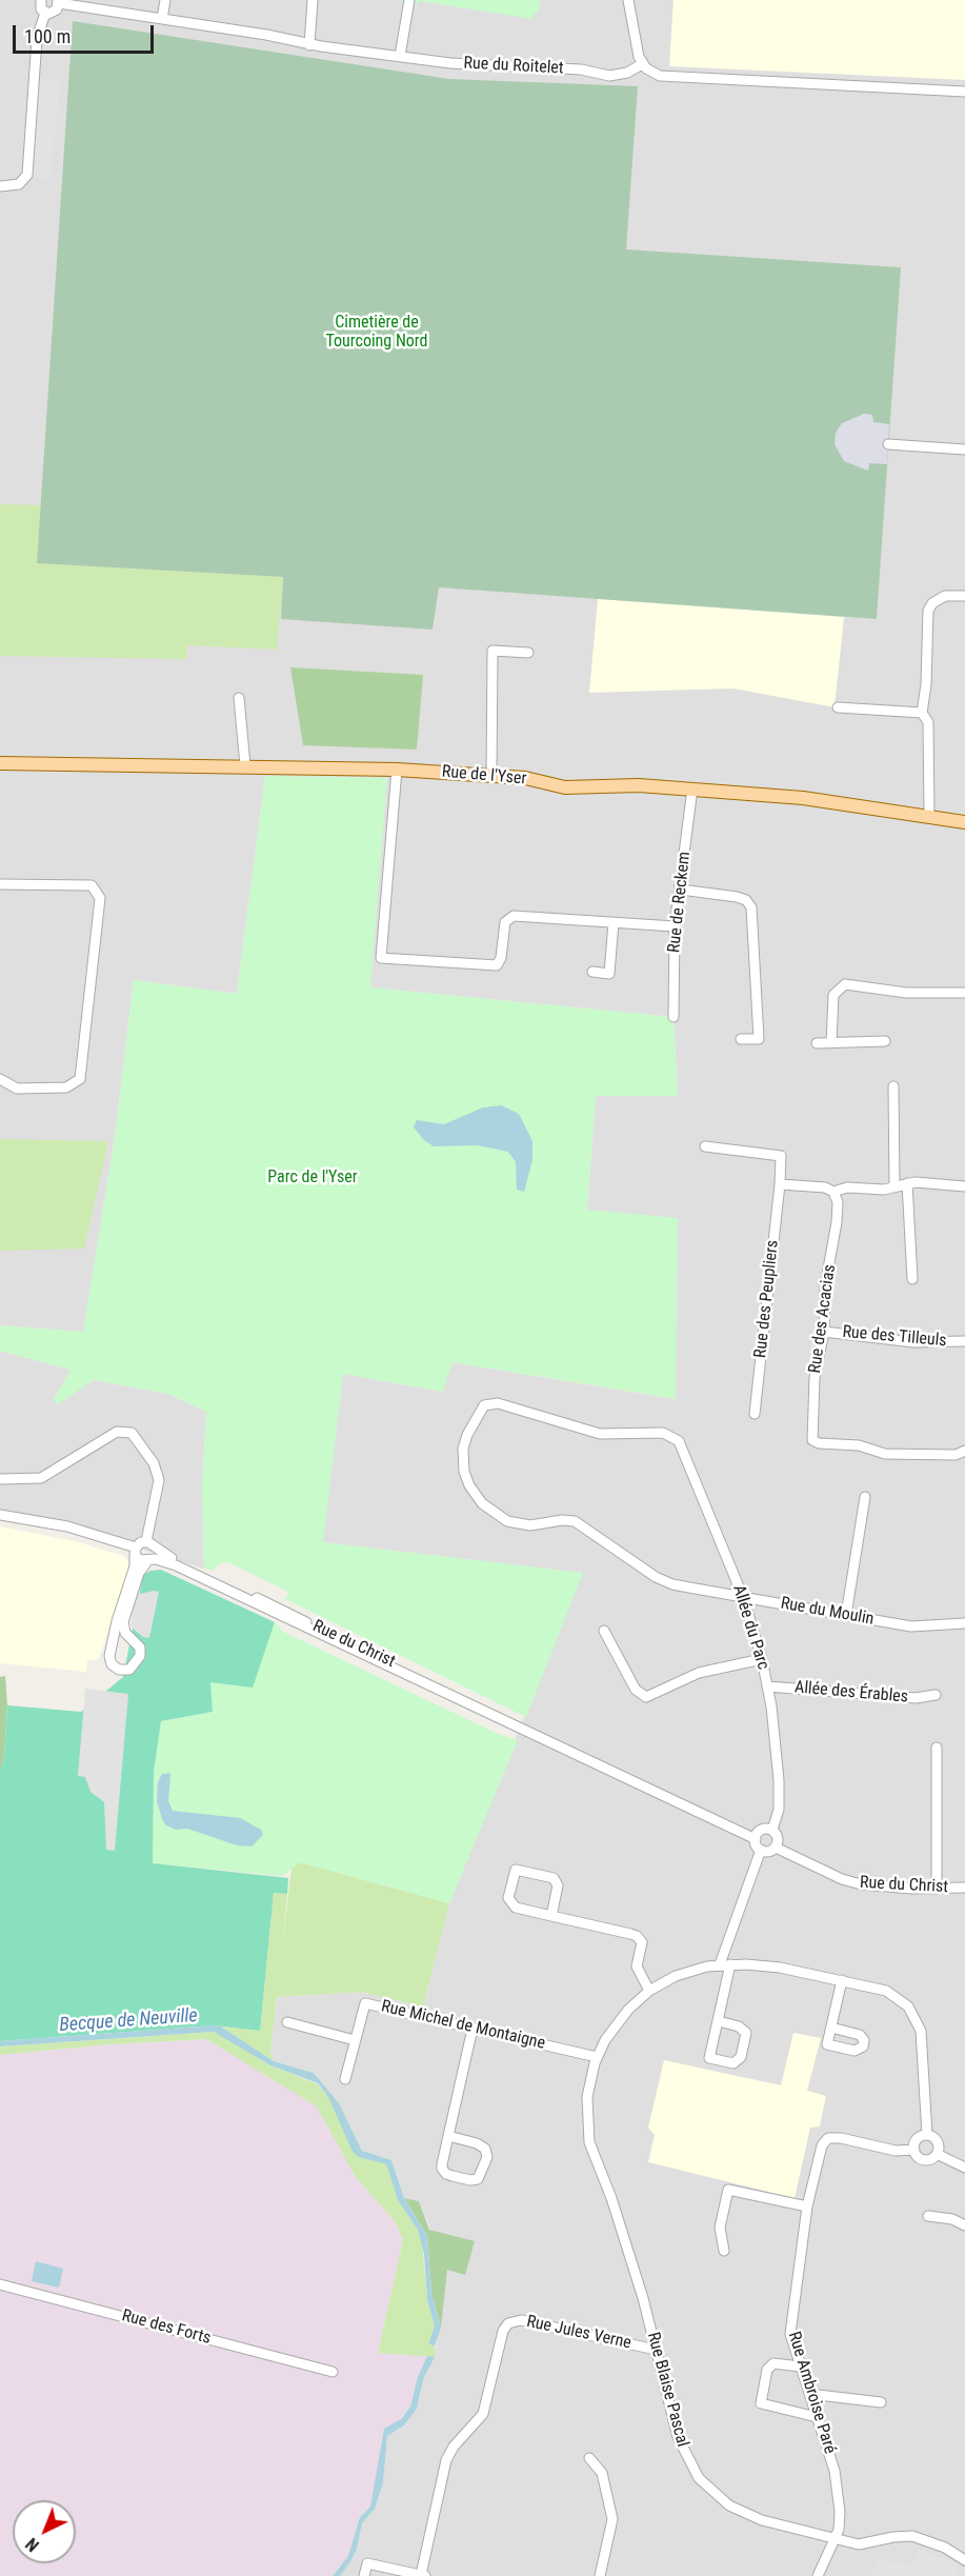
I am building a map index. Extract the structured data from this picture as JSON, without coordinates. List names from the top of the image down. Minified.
{"streets":{"main road":["Rue de l'Yser"],"street":["Rue du Roitelet","Rue de Reckem","Rue des Peupliers","Rue des Acacias","Rue des Tilleuls","Rue du Moulin","Allée du Parc","Rue du Christ","Allée des Érables","Rue Michel de Montaigne","Rue des Forts","Rue Jules Verne","Rue Blaise Pascal","Rue Ambroise Paré"]},"crossings":[["Rue de l'Yser","Rue de Reckem"],["Rue des Acacias","Rue des Tilleuls"],["Rue du Moulin","Allée du Parc"],["Allée du Parc","Rue du Christ"],["Allée du Parc","Allée des Érables"],["Rue Michel de Montaigne","Rue Blaise Pascal"],["Rue Jules Verne","Rue Blaise Pascal"],["Rue Blaise Pascal","Rue Ambroise Paré"]],"water":["Becque de Neuville"],"parks":["Cimetière de Tourcoing Nord","Parc de l'Yser"],"scale_bar":"100 m","north":"bottom left"}
